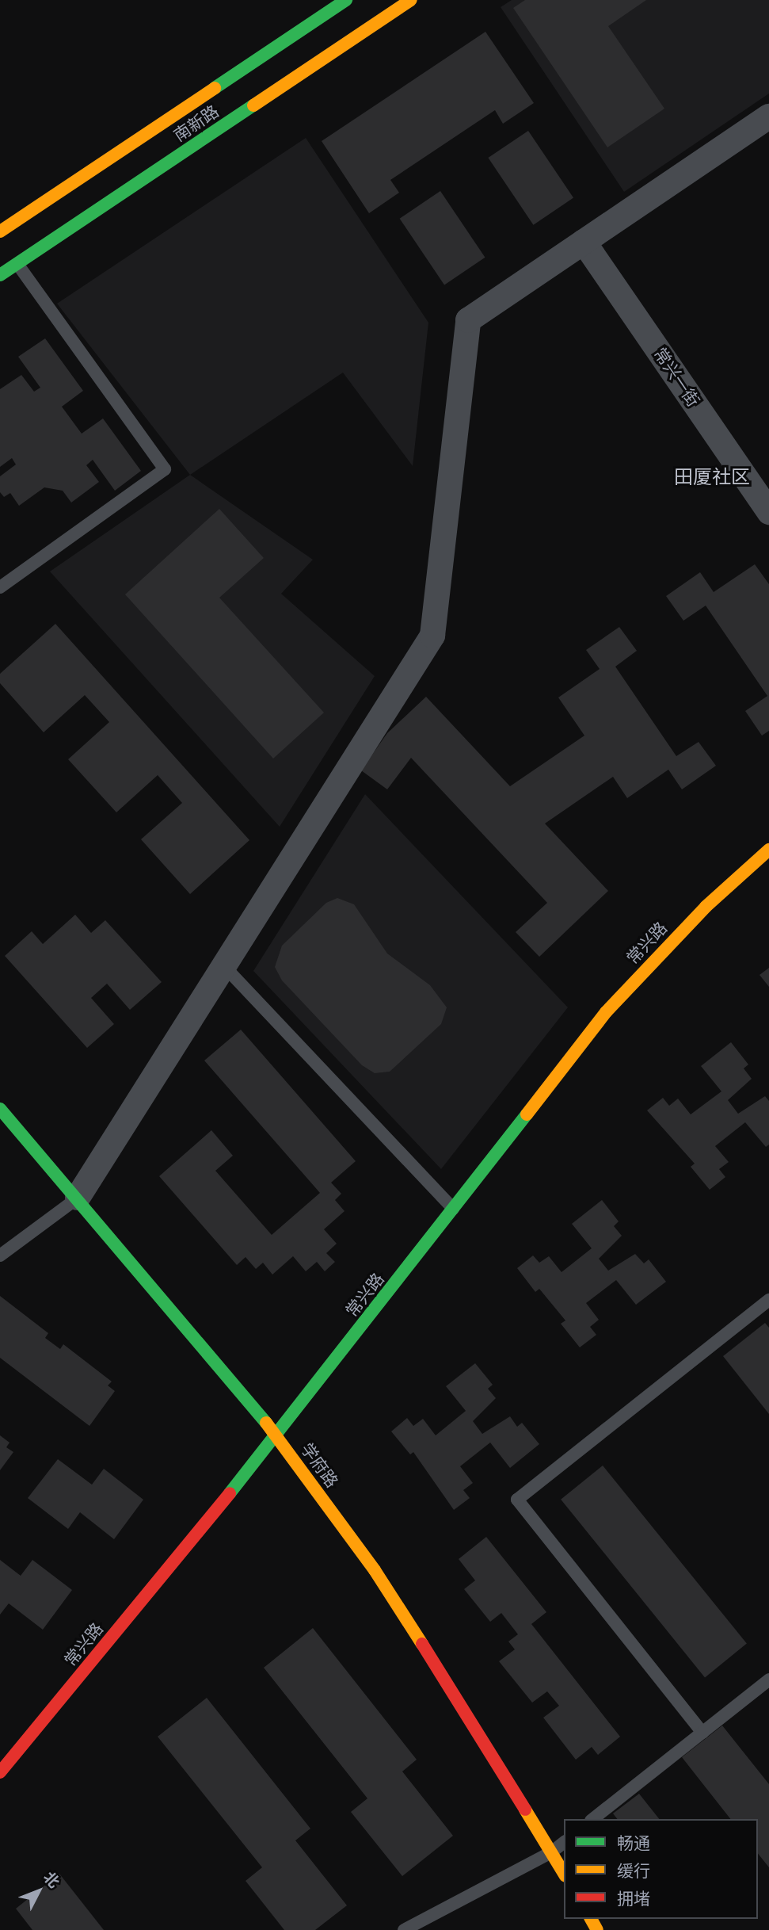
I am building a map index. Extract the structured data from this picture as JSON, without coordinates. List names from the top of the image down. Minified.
{"streets":{"main road":["南新路","常兴路","学府路"],"street":["常兴一街"]},"crossings":[["常兴路","学府路"]],"districts":["田厦社区"],"legend":["畅通","缓行","拥堵"],"north":"top right"}
